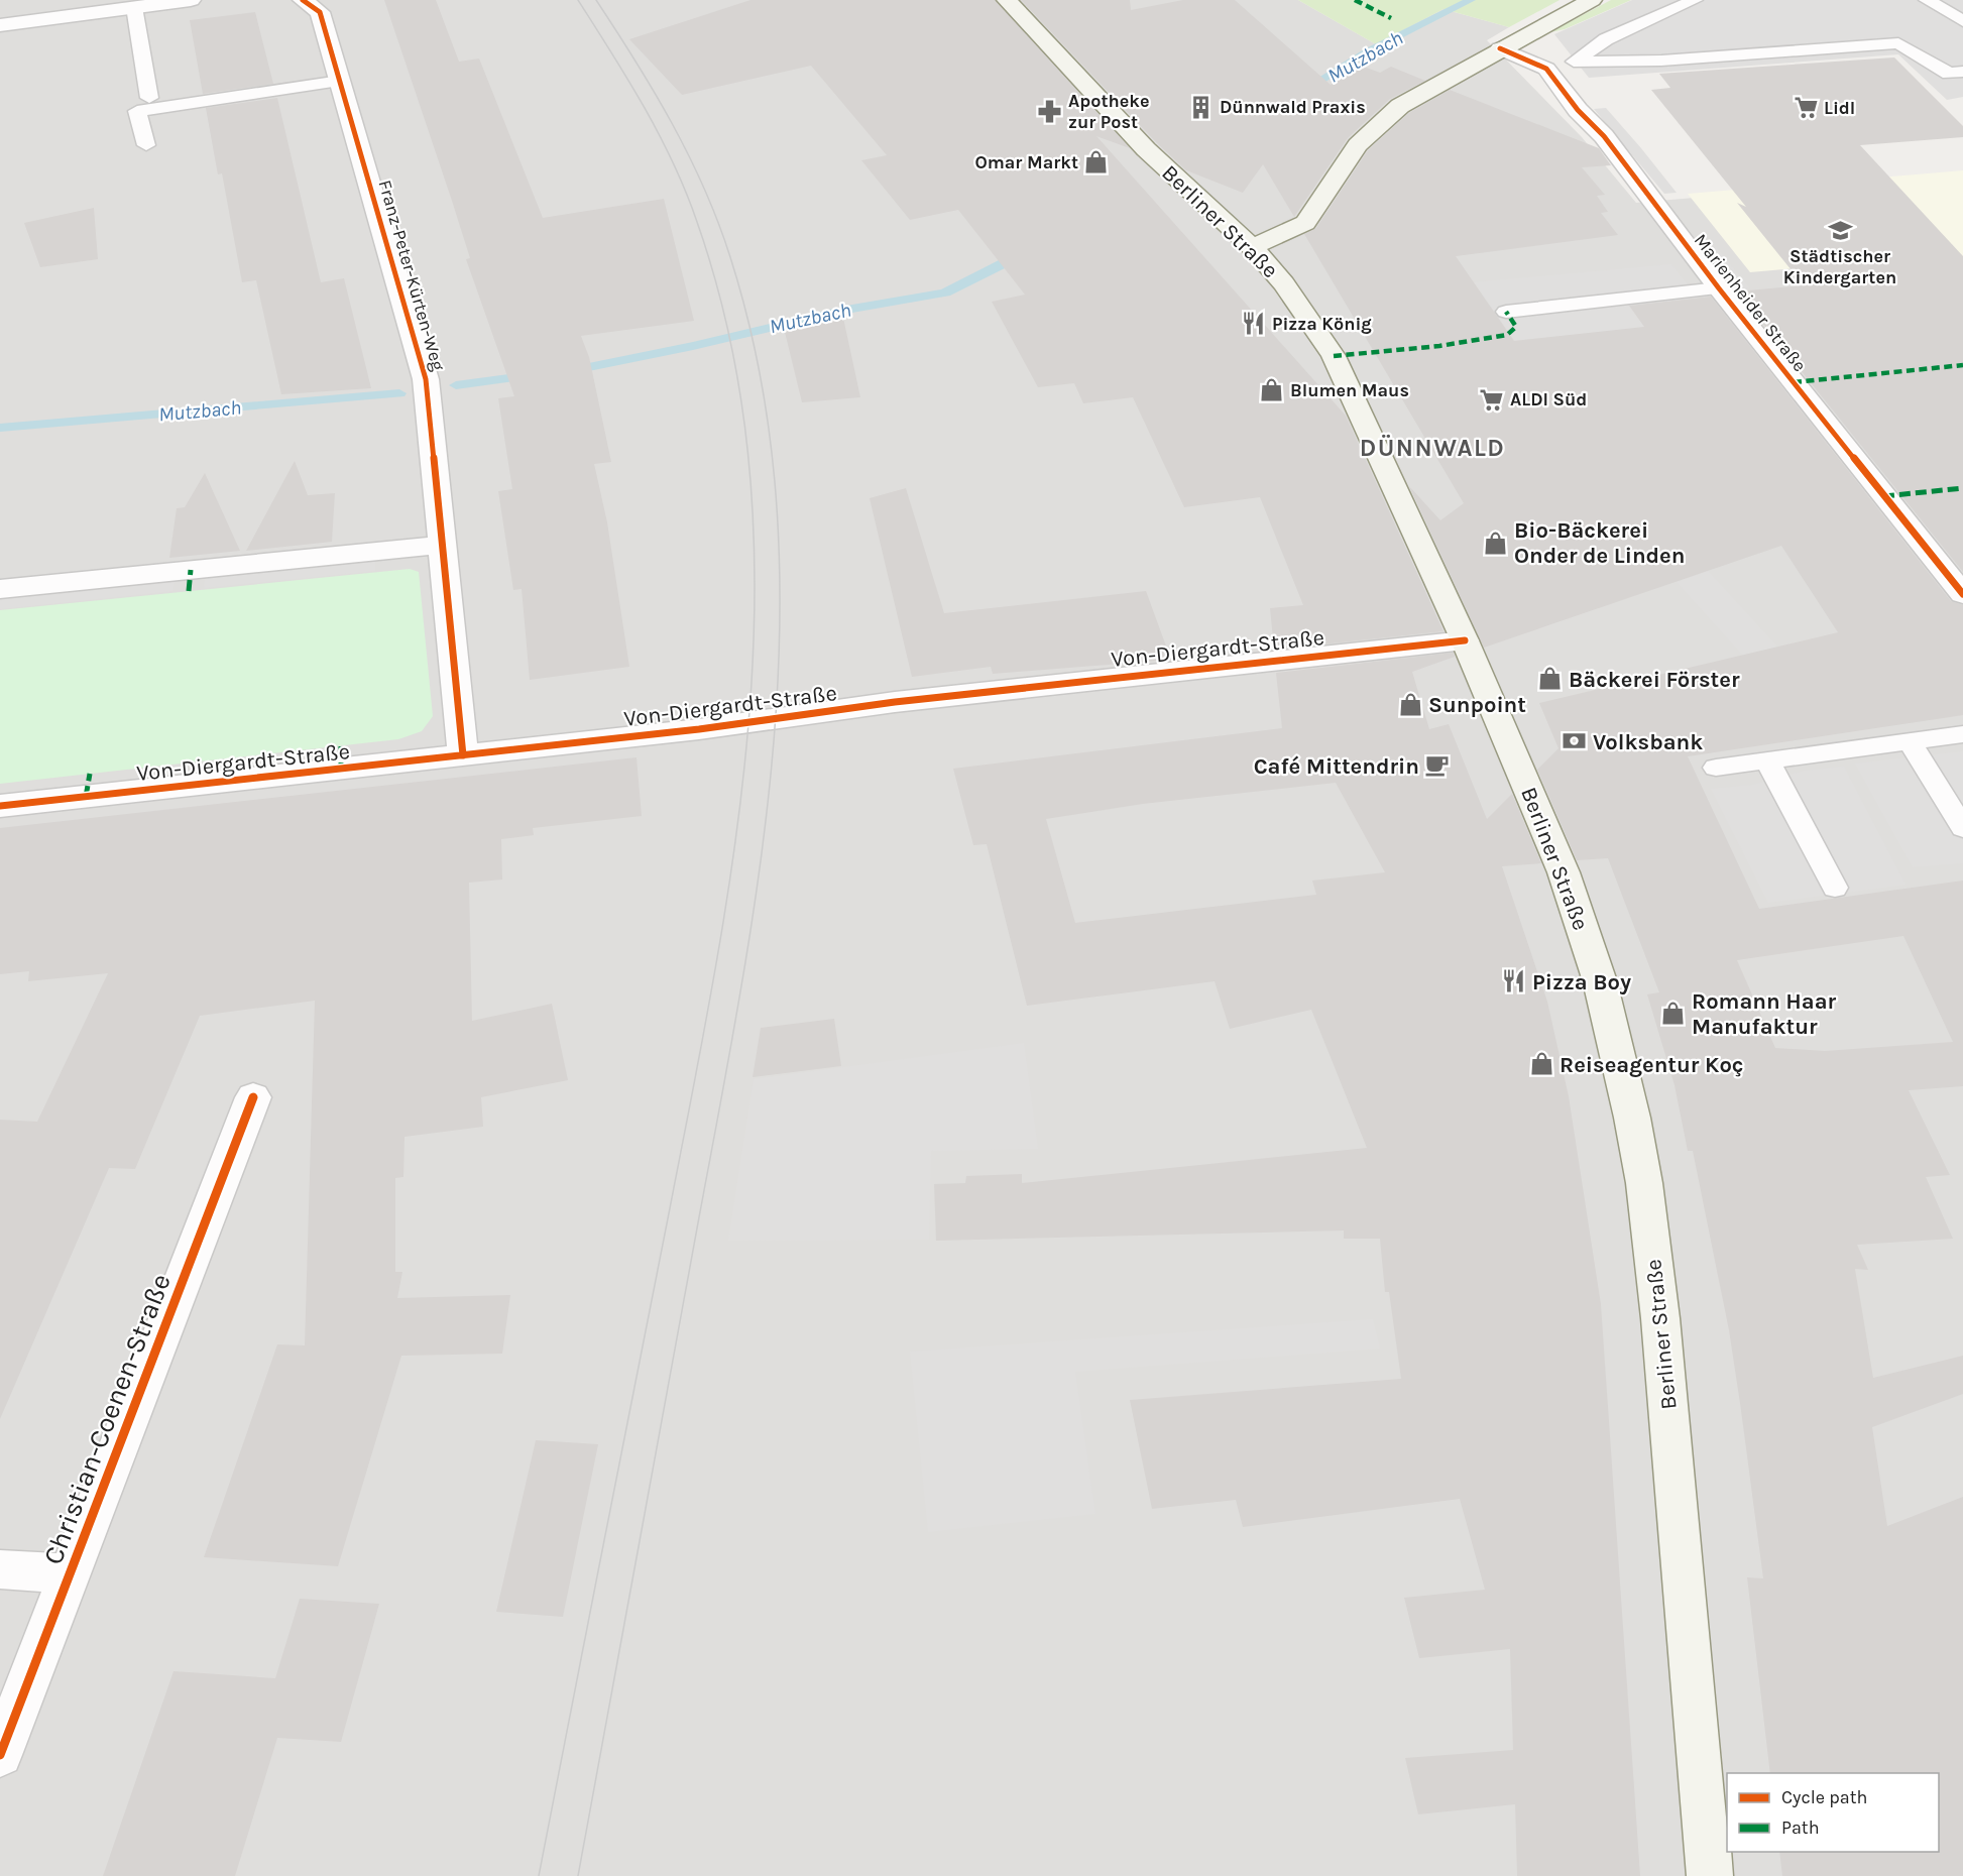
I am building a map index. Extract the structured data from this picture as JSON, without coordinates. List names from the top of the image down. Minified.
{"streets":{"main road":["Berliner Straße"],"street":["Franz-Peter-Kürten-Weg","Marienheider Straße","Von-Diergardt-Straße","Christian-Coenen-Straße"]},"crossings":[["Berliner Straße","Von-Diergardt-Straße"],["Franz-Peter-Kürten-Weg","Von-Diergardt-Straße"]],"districts":["DÜNNWALD"],"water":["Mutzbach"],"places":{"building":["Dünnwald Praxis"],"supermarket":["Lidl","ALDI Süd"],"pharmacy":["Apotheke zur Post"],"shop":["Omar Markt","Blumen Maus","Bio-Bäckerei Onder de Linden","Bäckerei Förster","Sunpoint","Romann Haar Manufaktur","Reiseagentur Koç"],"school or university":["Städtischer Kindergarten"],"restaurant":["Pizza König","Pizza Boy"],"bank":["Volksbank"],"cafe":["Café Mittendrin"]},"legend":["Cycle path","Path"]}
